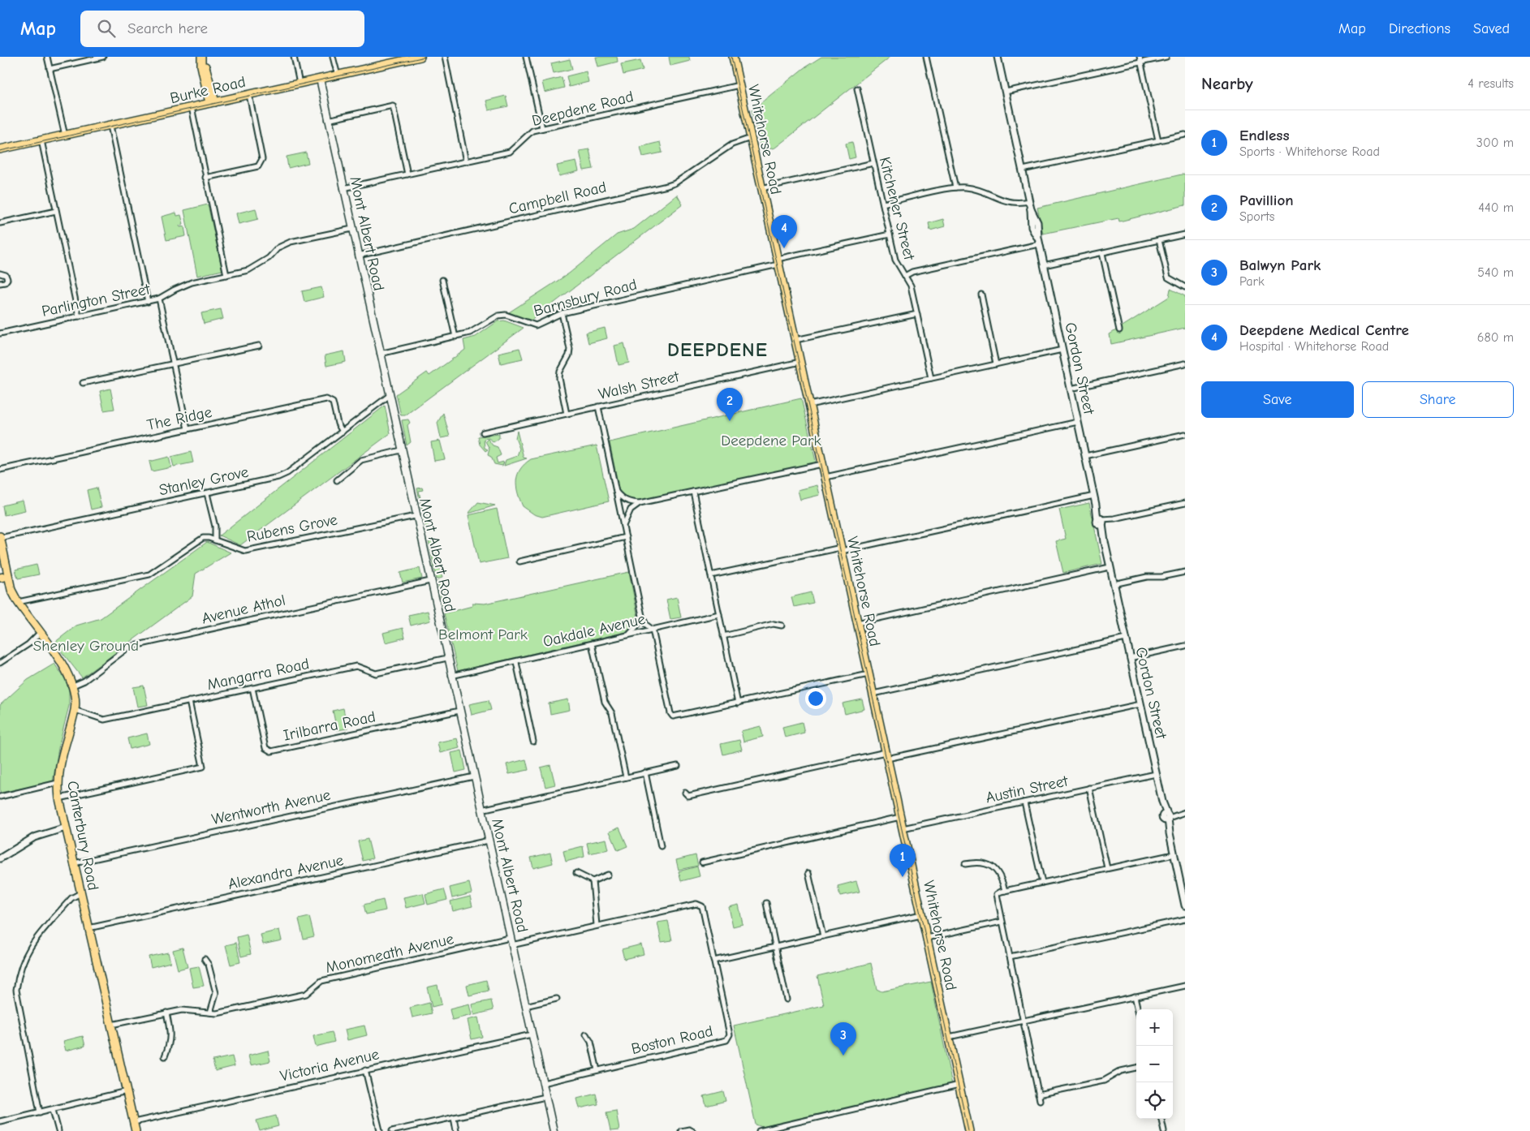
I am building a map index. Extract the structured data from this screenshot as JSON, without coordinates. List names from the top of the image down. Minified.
{"streets":{"main road":["Burke Road","Whitehorse Road","Mont Albert Road","Canterbury Road"],"street":["Deepdene Road","Campbell Road","Kitchener Street","Barnsbury Road","Parlington Street","Gordon Street","Walsh Street","The Ridge","Stanley Grove","Rubens Grove","Avenue Athol","Oakdale Avenue","Mangarra Road","Irilbarra Road","Austin Street","Wentworth Avenue","Alexandra Avenue","Monomeath Avenue","Boston Road","Victoria Avenue"]},"crossings":[["Burke Road","Mont Albert Road"],["Deepdene Road","Whitehorse Road"],["Deepdene Road","Mont Albert Road"],["Whitehorse Road","Campbell Road"],["Whitehorse Road","Barnsbury Road"],["Whitehorse Road","Walsh Street"],["Whitehorse Road","Austin Street"],["Campbell Road","Mont Albert Road"],["Kitchener Street","Barnsbury Road"],["Mont Albert Road","Barnsbury Road"],["Mont Albert Road","Parlington Street"],["Mont Albert Road","Stanley Grove"],["Mont Albert Road","Rubens Grove"],["Mont Albert Road","Avenue Athol"],["Mont Albert Road","Oakdale Avenue"],["Mont Albert Road","Mangarra Road"],["Mont Albert Road","Irilbarra Road"],["Mont Albert Road","Wentworth Avenue"],["Mont Albert Road","Alexandra Avenue"],["Mont Albert Road","Monomeath Avenue"],["Mont Albert Road","Boston Road"],["Mont Albert Road","Victoria Avenue"],["Gordon Street","Austin Street"],["The Ridge","Stanley Grove"],["Stanley Grove","Canterbury Road"],["Avenue Athol","Canterbury Road"],["Mangarra Road","Irilbarra Road"],["Mangarra Road","Canterbury Road"],["Wentworth Avenue","Canterbury Road"],["Canterbury Road","Alexandra Avenue"],["Canterbury Road","Monomeath Avenue"],["Canterbury Road","Victoria Avenue"]],"districts":["DEEPDENE"],"parks":["Deepdene Park","Belmont Park","Shenley Ground"],"page":{"header":"Map","search":"Search here","nav":["Map","Directions","Saved"],"heading":["Nearby","4 results"],"list":[{"mark":"1","name":"Endless","note":"Sports · Whitehorse Road","value":"300 m"},{"mark":"2","name":"Pavillion","note":"Sports","value":"440 m"},{"mark":"3","name":"Balwyn Park","note":"Park","value":"540 m"},{"mark":"4","name":"Deepdene Medical Centre","note":"Hospital · Whitehorse Road","value":"680 m"}],"pins":["4","2","1","3"],"buttons":["Save","Share"],"map_buttons":["+","−"]}}
